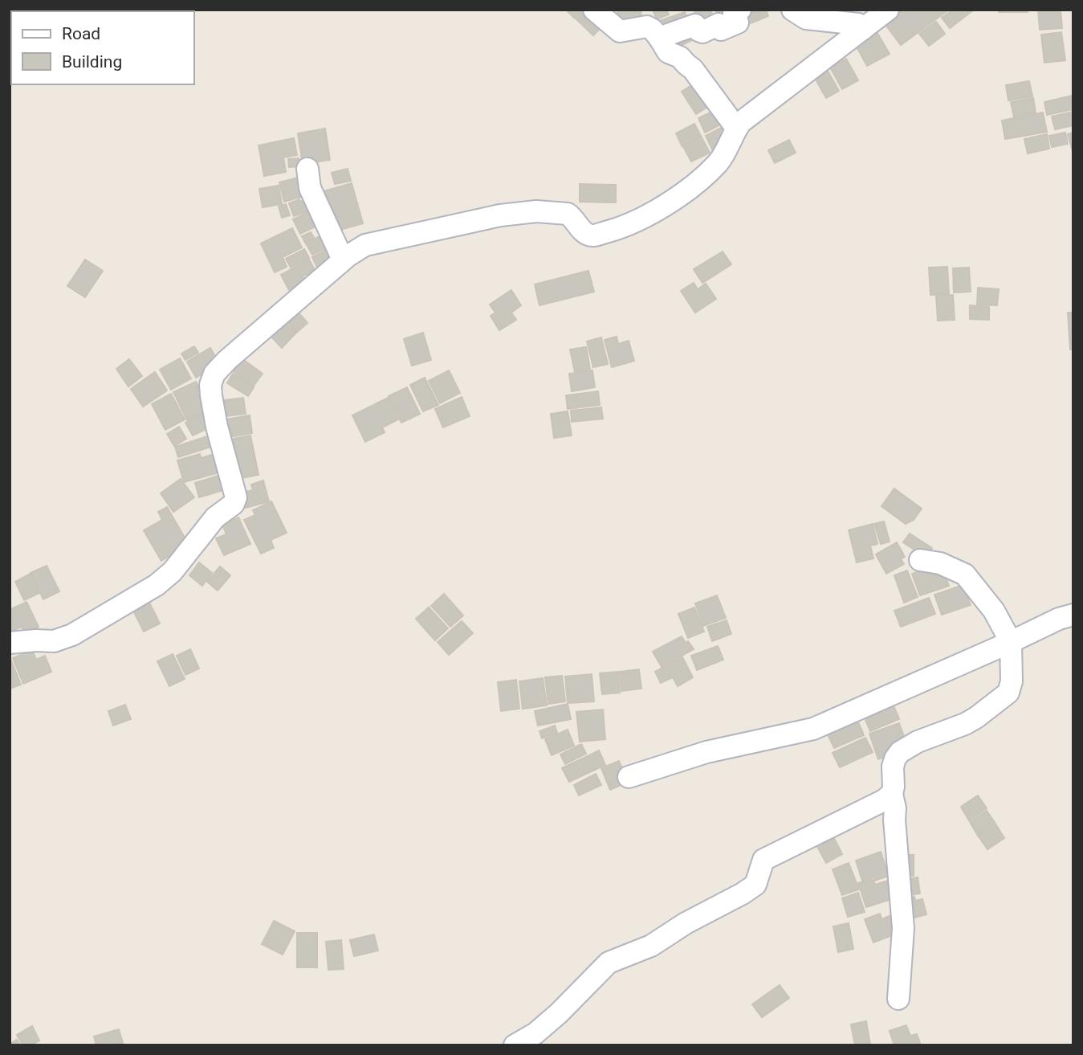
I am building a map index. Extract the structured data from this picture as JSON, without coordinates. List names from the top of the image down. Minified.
{"legend":["Road","Building"]}
